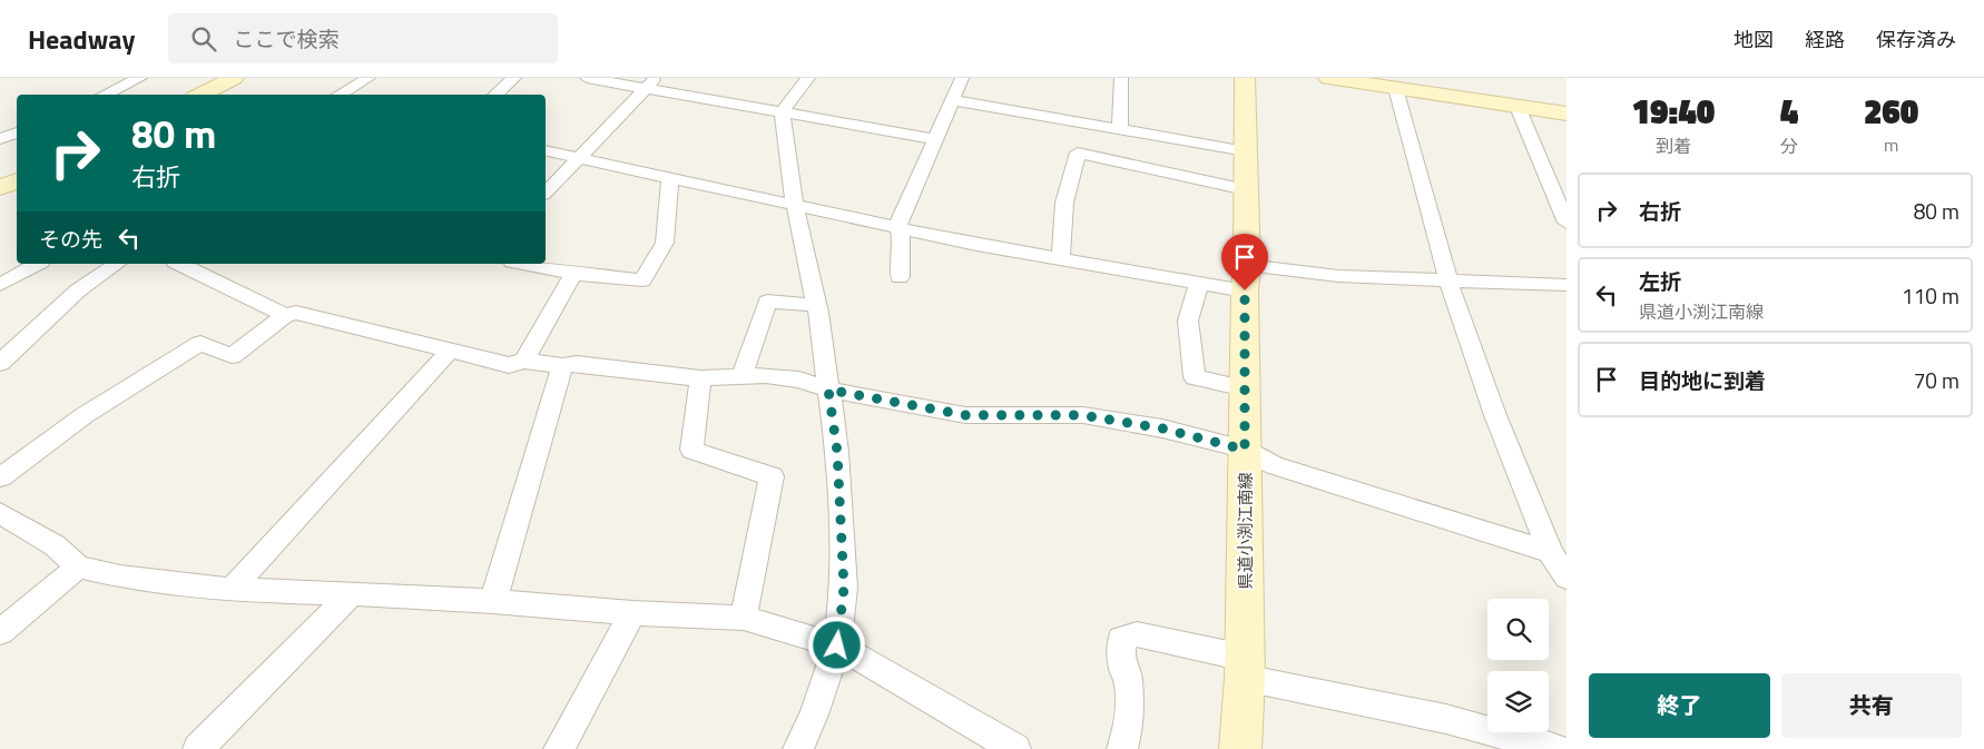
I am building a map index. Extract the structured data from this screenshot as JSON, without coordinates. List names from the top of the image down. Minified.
{"streets":{"main road":["県道小渕江南線"]},"page":{"header":"Headway","search":"ここで検索","nav":["地図","経路","保存済み"],"eta":["19:40","到着","4","分","260","m"],"turn":["80 m","右折"],"list":[{"name":"右折","value":"80 m"},{"name":"左折","note":"県道小渕江南線","value":"110 m"},{"name":"目的地に到着","value":"70 m"}],"then":"その先","buttons":["終了","共有"]}}
